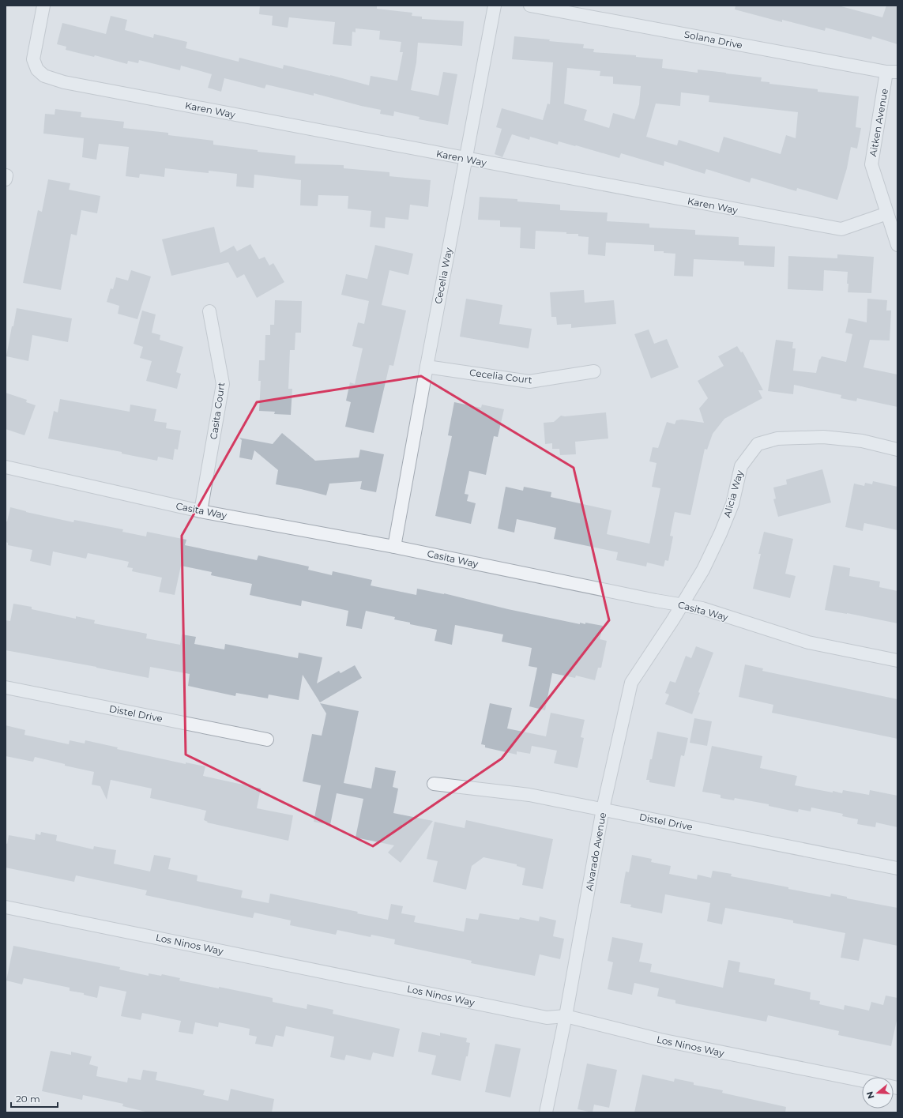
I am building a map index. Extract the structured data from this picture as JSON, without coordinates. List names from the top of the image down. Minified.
{"streets":{"street":["Solana Drive","Karen Way","Aitken Avenue","Cecelia Way","Cecelia Court","Casita Court","Alicia Way","Casita Way","Distel Drive","Alvarado Avenue","Los Ninos Way"]},"crossings":[["Solana Drive","Aitken Avenue"],["Karen Way","Aitken Avenue"],["Karen Way","Cecelia Way"],["Cecelia Way","Cecelia Court"],["Cecelia Way","Casita Way"],["Casita Court","Casita Way"],["Alicia Way","Casita Way"],["Alicia Way","Alvarado Avenue"],["Casita Way","Alvarado Avenue"],["Distel Drive","Alvarado Avenue"],["Alvarado Avenue","Los Ninos Way"]],"scale_bar":"20 m","north":"left"}
